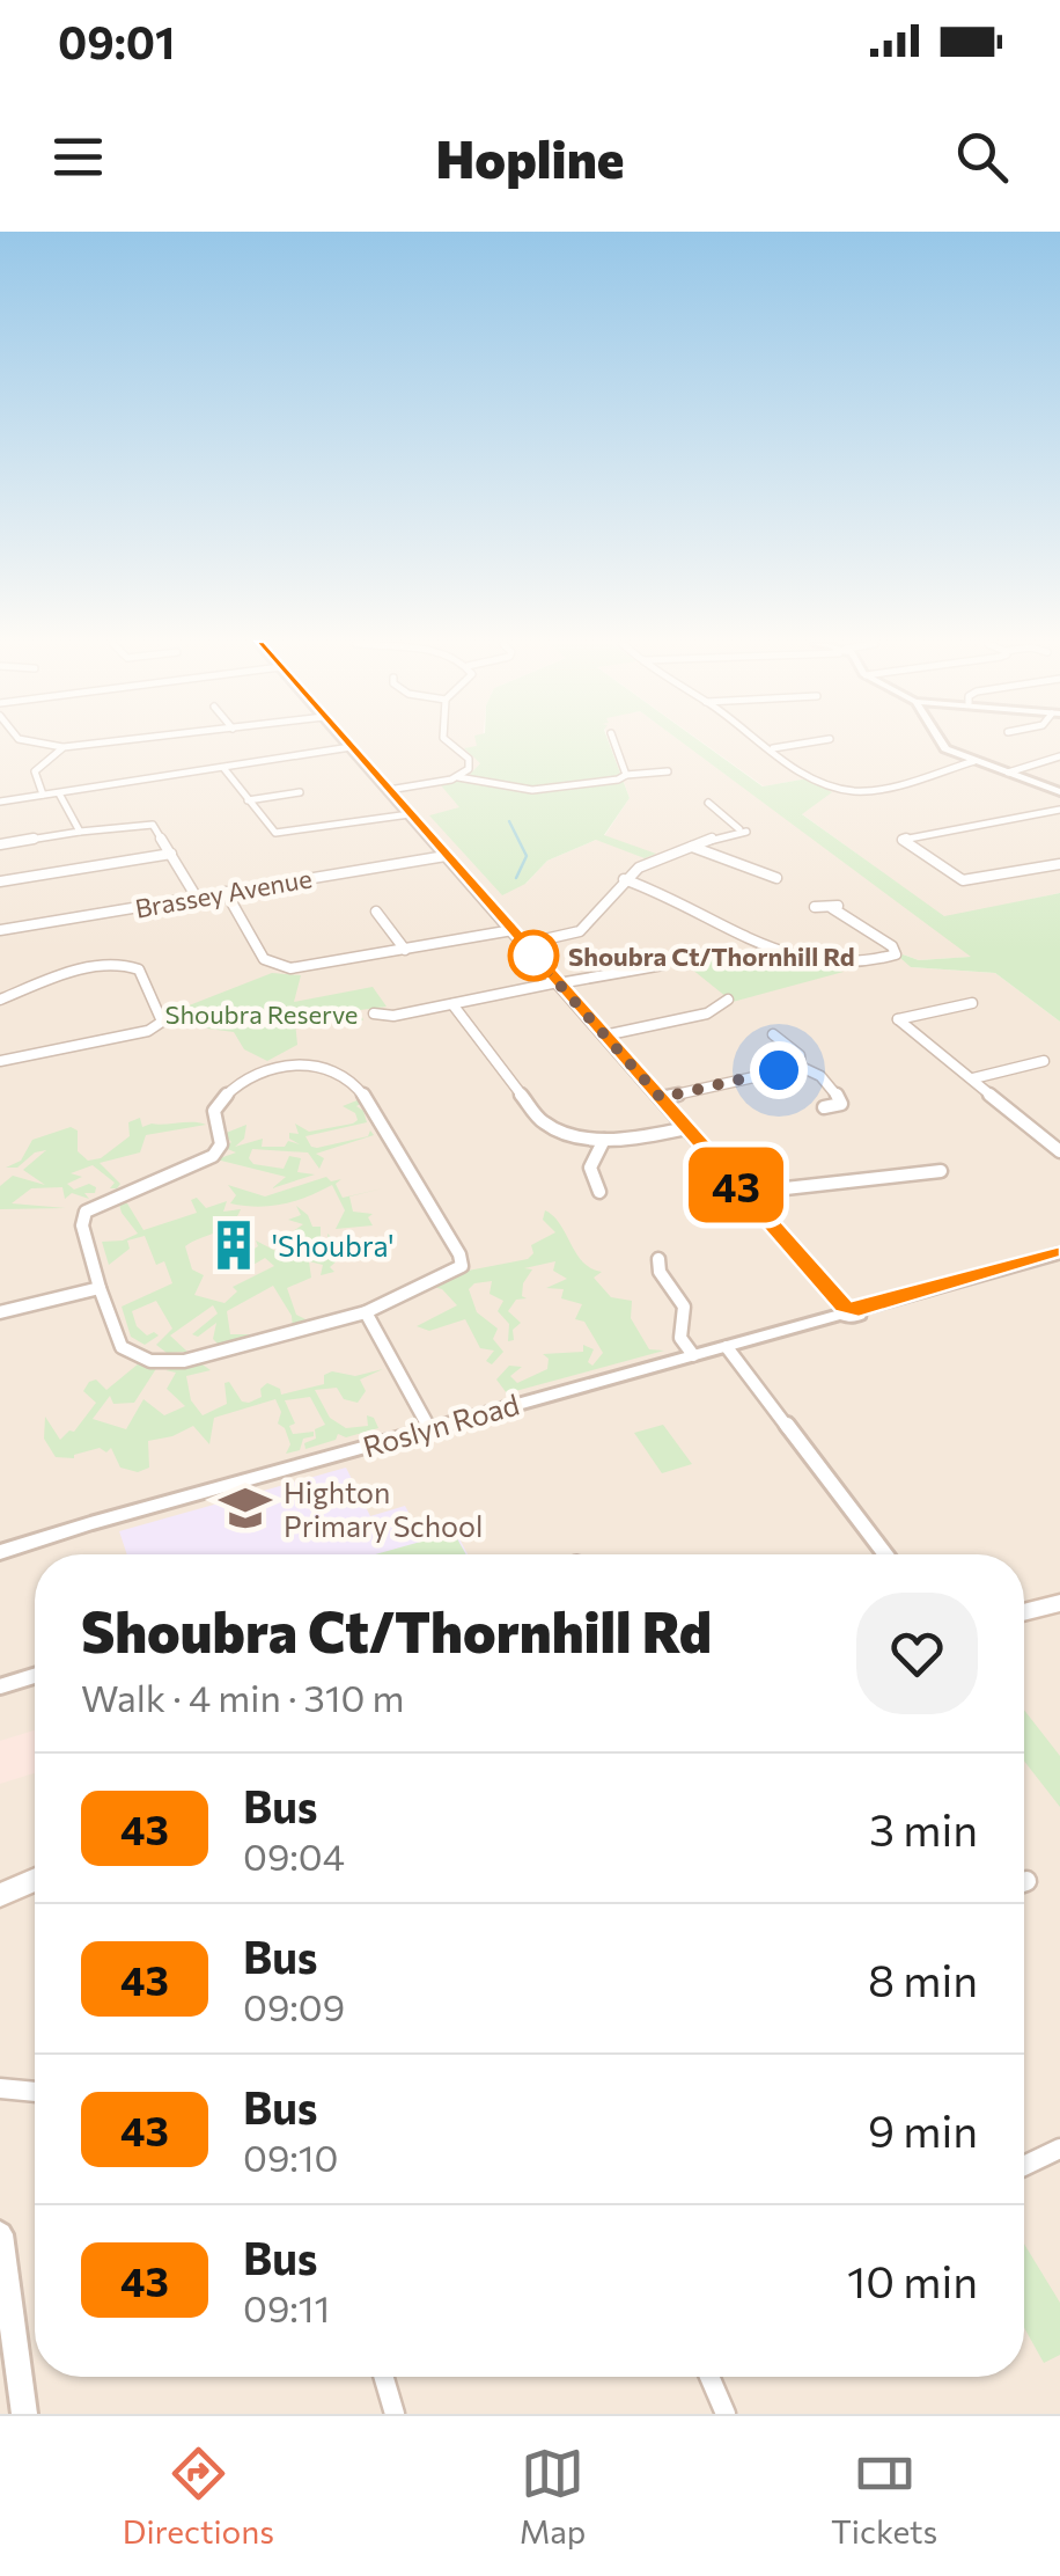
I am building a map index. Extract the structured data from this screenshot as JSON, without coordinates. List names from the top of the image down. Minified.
{"streets":{"street":["Brassey Avenue","Roslyn Road"]},"parks":["Shoubra Reserve"],"places":{"other":["Shoubra Ct/Thornhill Rd"],"building":["'Shoubra'"],"school or university":["Highton Primary School"]},"lines":["bus line 43"],"page":{"status":"09:01","header":"Hopline","on_map":"43","heading":["Shoubra Ct/Thornhill Rd","Walk · 4 min · 310 m"],"list":[{"mark":"43","name":"Bus","note":"09:04","value":"3 min"},{"mark":"43","name":"Bus","note":"09:09","value":"8 min"},{"mark":"43","name":"Bus","note":"09:10","value":"9 min"},{"mark":"43","name":"Bus","note":"09:11","value":"10 min"}],"tabs":["Directions","Map","Tickets"]}}
